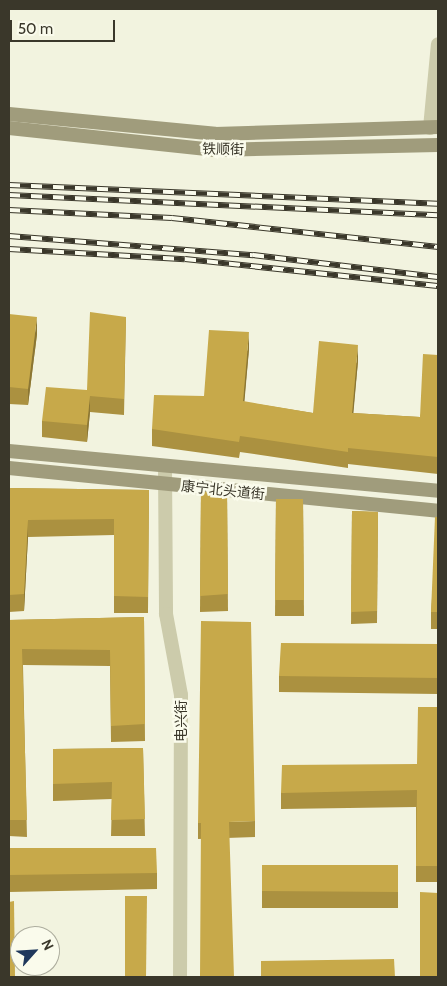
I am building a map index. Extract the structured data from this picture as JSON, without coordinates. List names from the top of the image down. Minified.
{"streets":{"main road":["铁顺街","康宁北头道街"],"street":["电兴街"]},"crossings":[["康宁北头道街","电兴街"]],"scale_bar":"50 m","north":"top right"}
